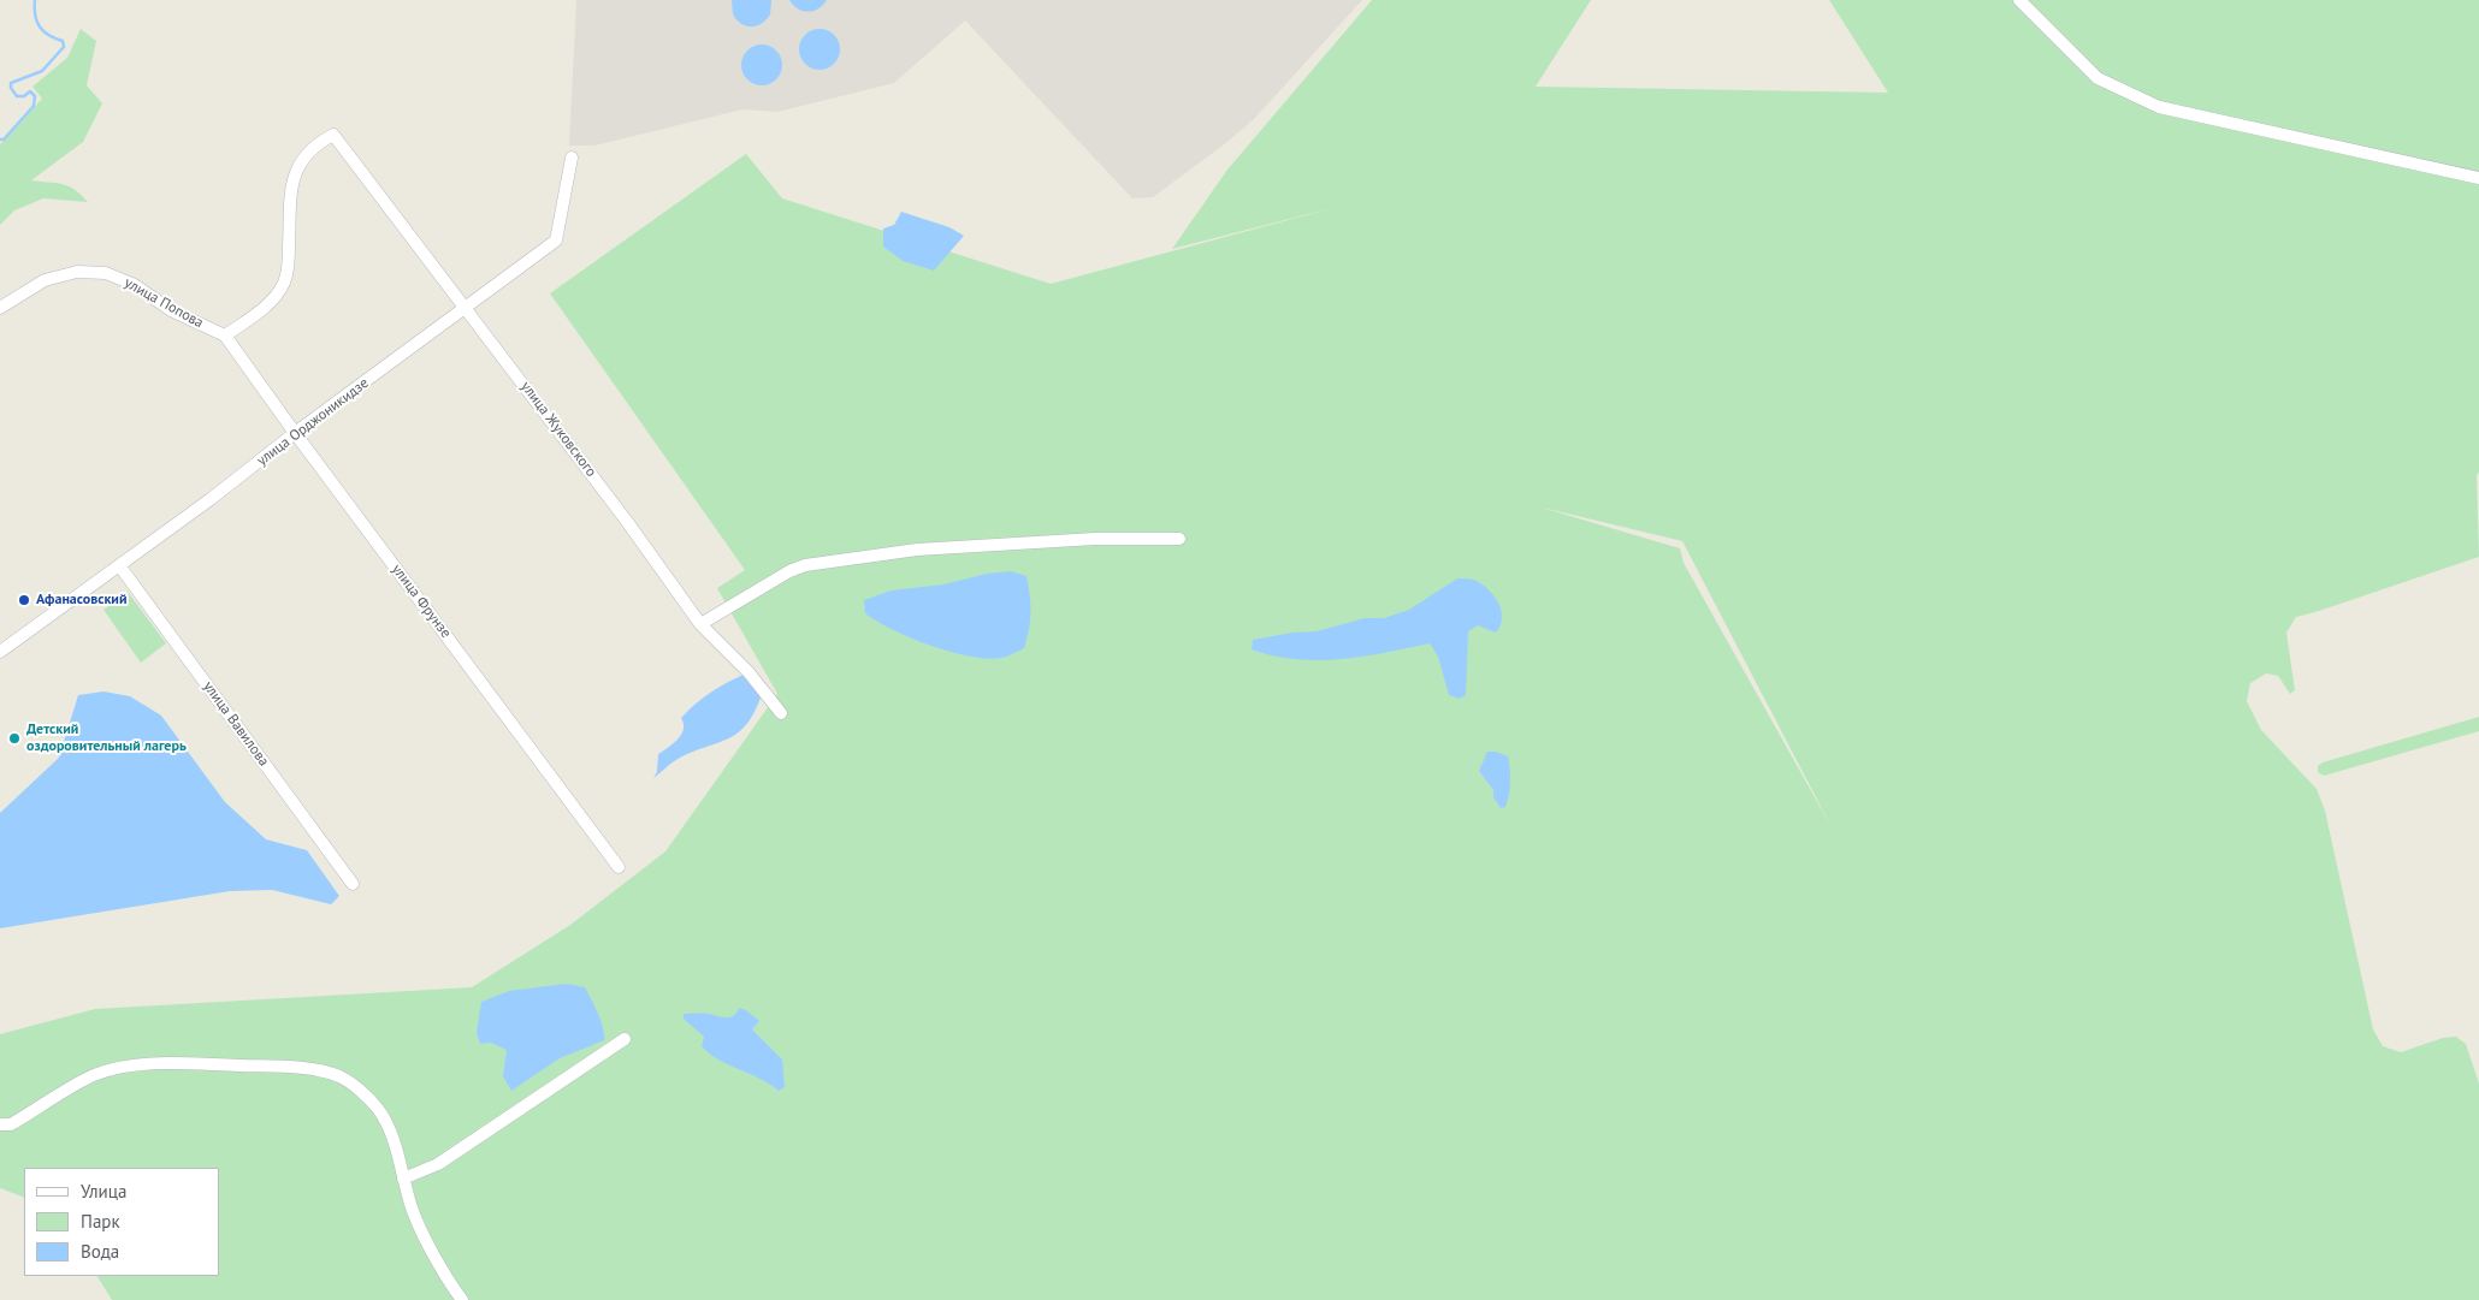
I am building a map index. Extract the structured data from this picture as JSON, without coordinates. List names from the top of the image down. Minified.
{"streets":{"street":["улица Попова","улица Орджоникидзе","улица Жуковского","улица Фрунзе","улица Вавилова"]},"crossings":[["улица Попова","улица Жуковского"],["улица Попова","улица Фрунзе"],["улица Орджоникидзе","улица Жуковского"],["улица Орджоникидзе","улица Фрунзе"],["улица Орджоникидзе","улица Вавилова"],["улица Жуковского","улица Фрунзе"]],"places":["Афанасовский","Детский оздоровительный лагерь"],"legend":["Улица","Парк","Вода"]}
